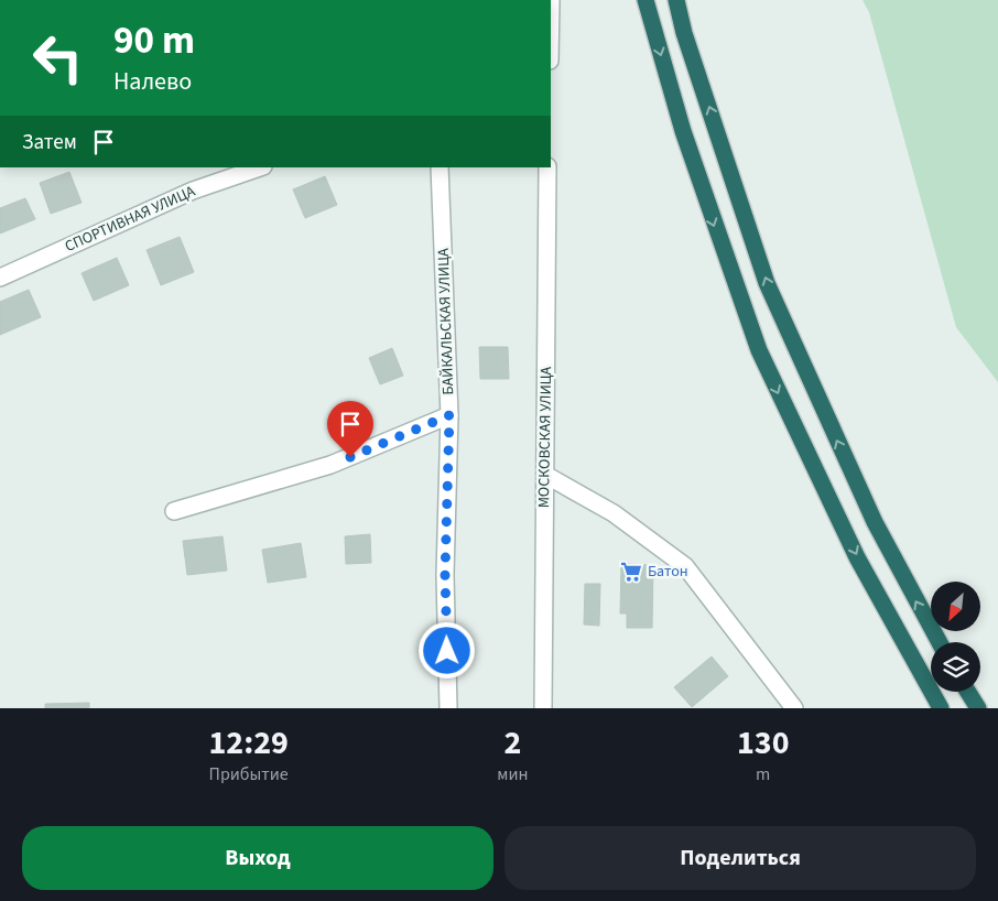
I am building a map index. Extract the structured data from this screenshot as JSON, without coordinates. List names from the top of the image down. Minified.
{"streets":{"street":["СПОРТИВНАЯ УЛИЦА","БАЙКАЛЬСКАЯ УЛИЦА","МОСКОВСКАЯ УЛИЦА"]},"places":{"supermarket":["Батон"]},"north":"bottom left","page":{"turn":["90 m","Налево"],"then":"Затем","eta":["12:29","Прибытие","2","мин","130","m"],"buttons":["Выход","Поделиться"]}}
